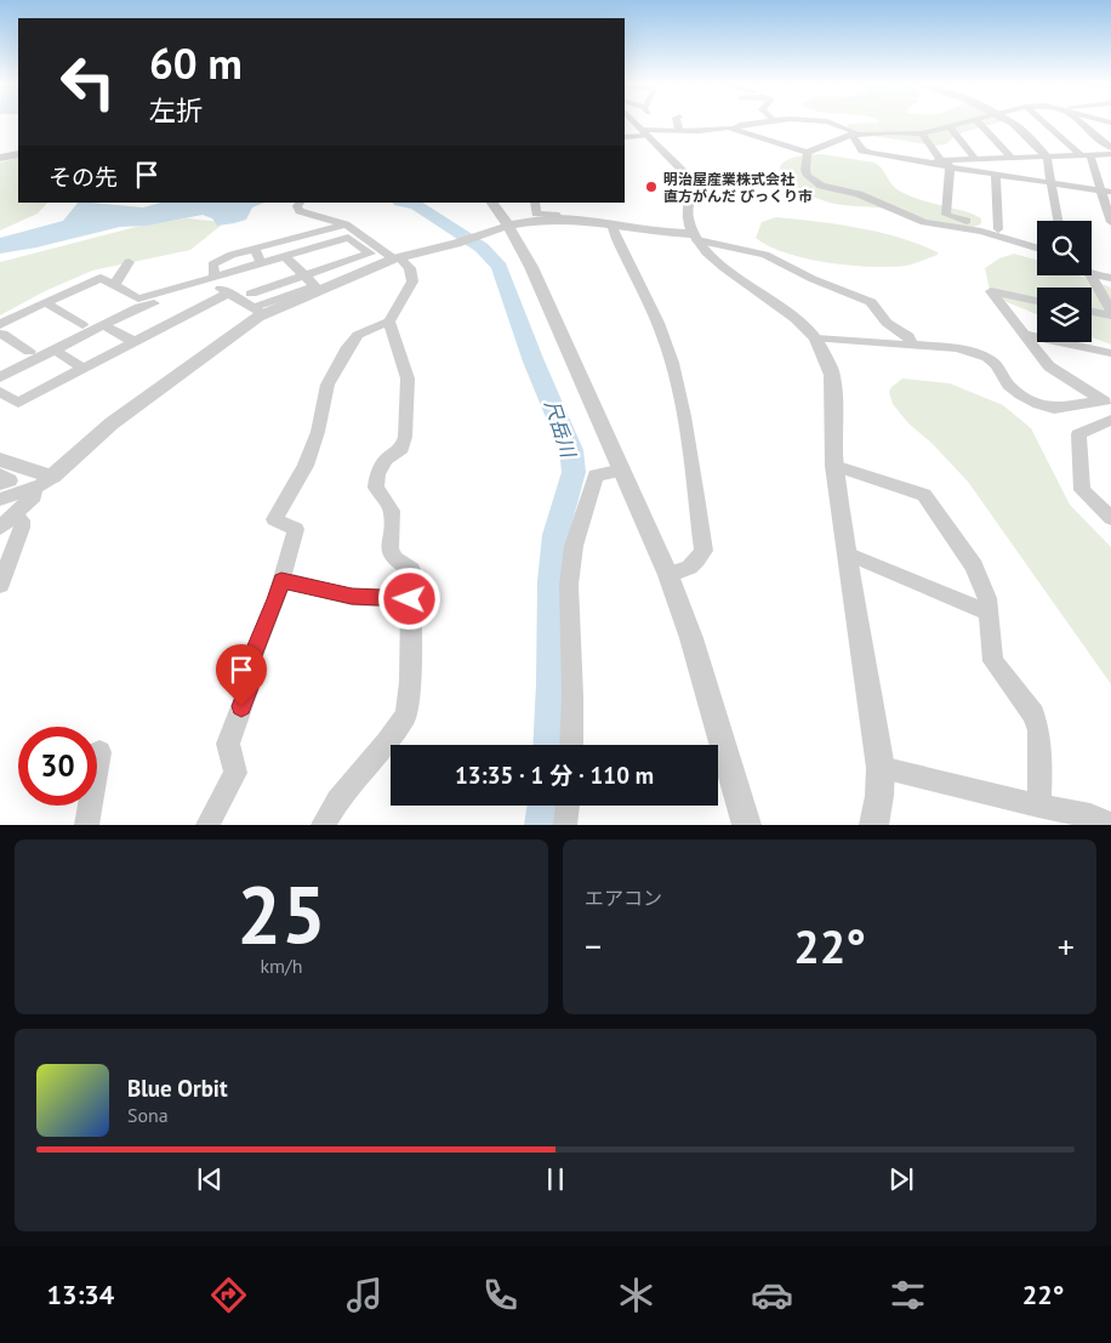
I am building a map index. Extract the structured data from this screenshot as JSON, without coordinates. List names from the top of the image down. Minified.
{"water":["尺岳川"],"places":["明治屋産業株式会社 直方がんだ びっくり市"],"page":{"turn":["60 m","左折"],"then":"その先","limit":"30","trip":"13:35 · 1 分 · 110 m","tile":[["25","km/h"],"エアコン"],"heat":["−","22°","+"],"song":["Blue Orbit","Sona"],"tabs":["13:34","22°"]}}
